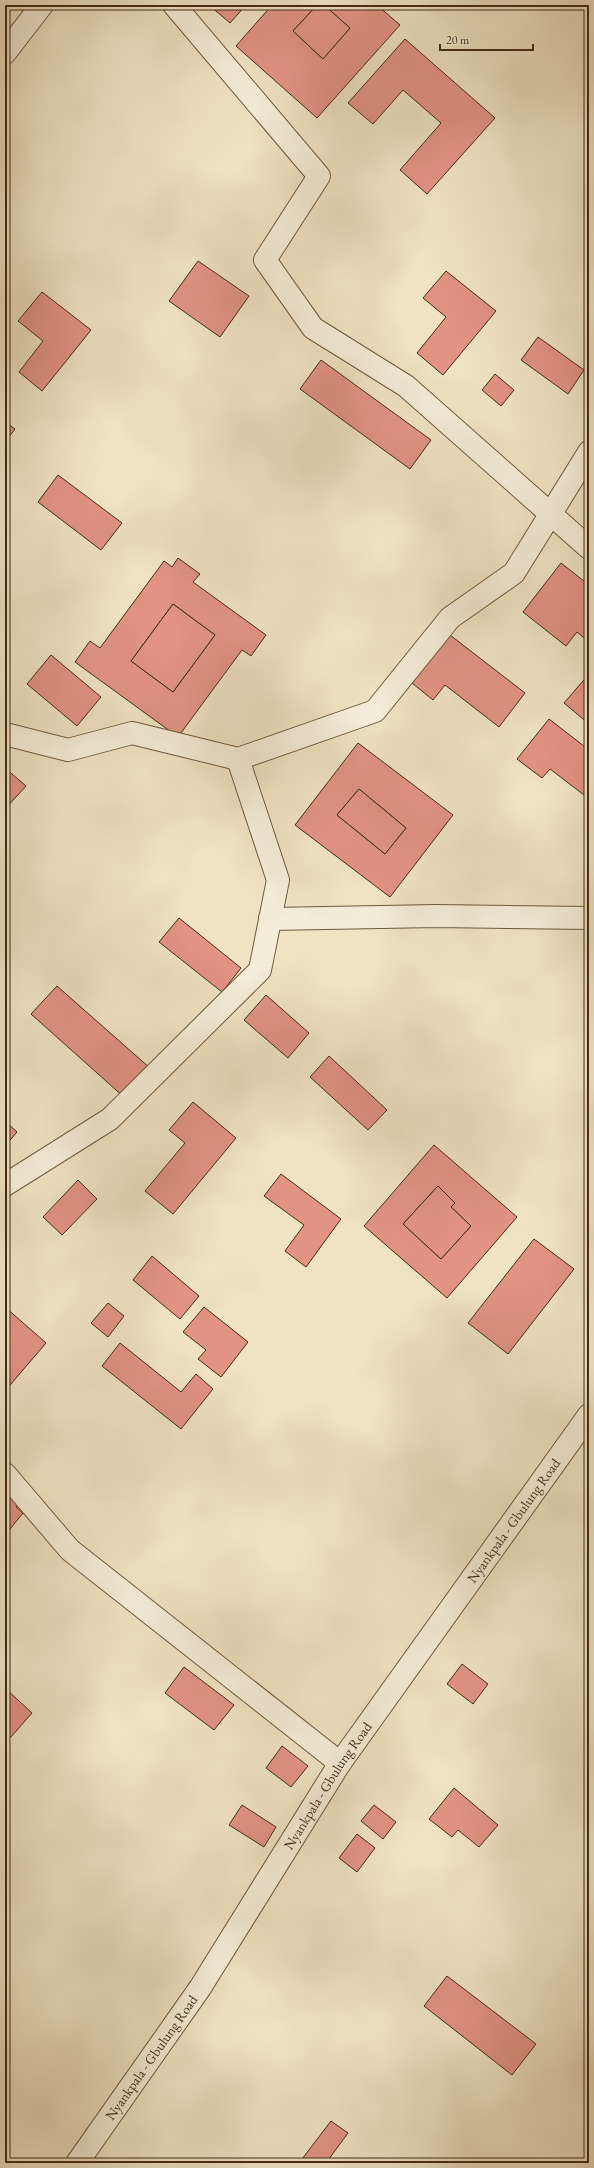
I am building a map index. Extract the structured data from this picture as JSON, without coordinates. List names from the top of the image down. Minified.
{"streets":{"street":["Nyankpala - Gbulung Road"]},"scale_bar":"20 m"}
